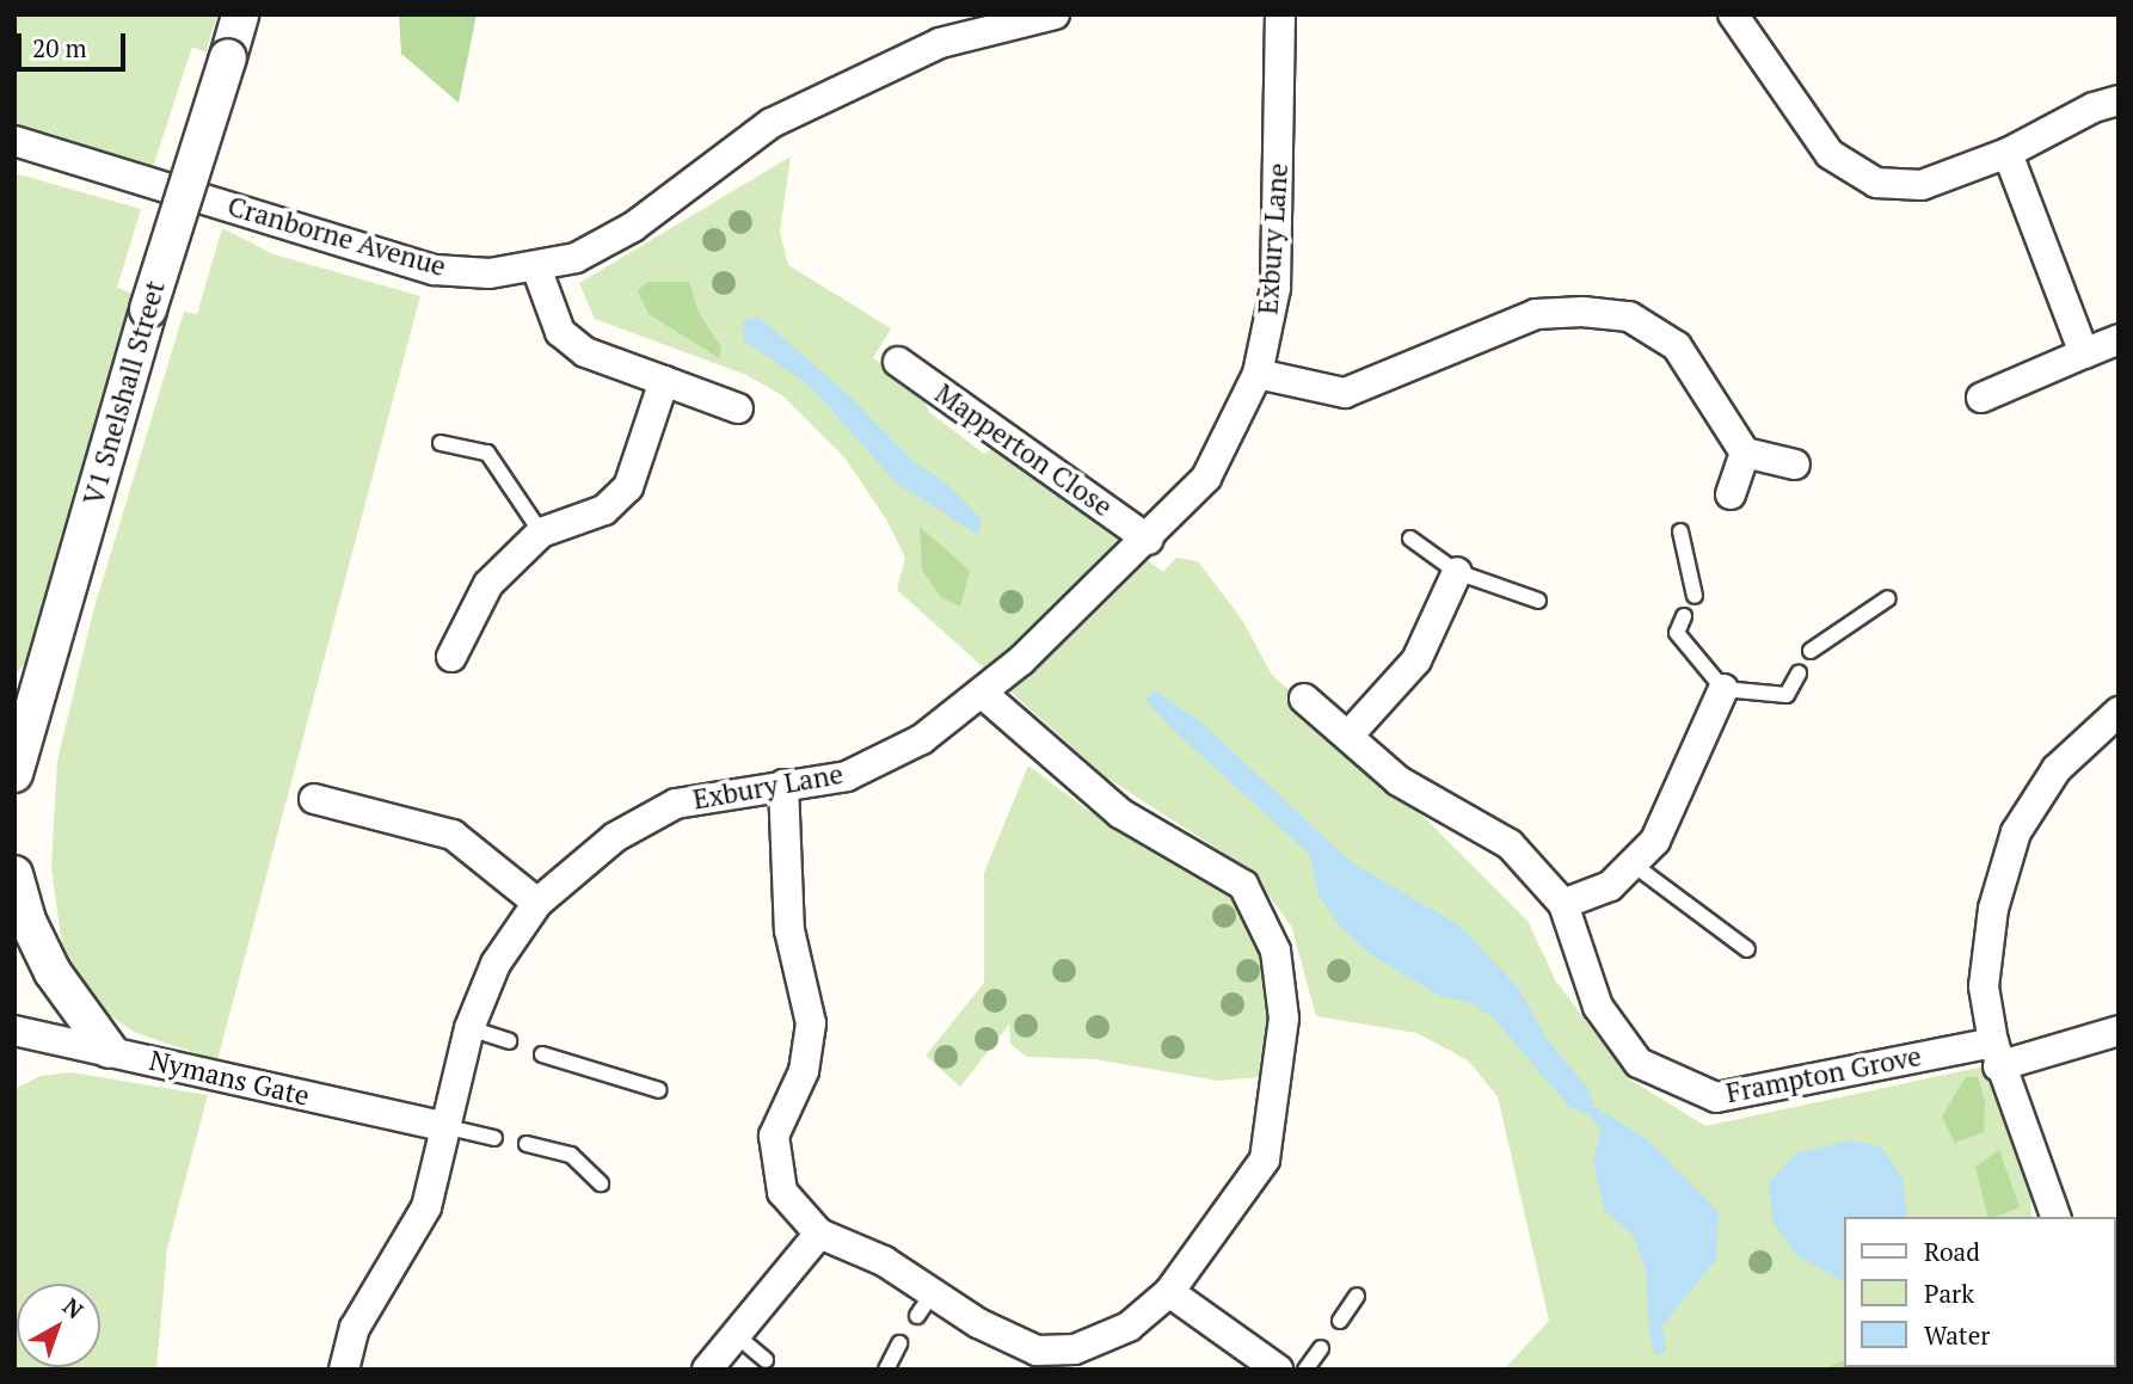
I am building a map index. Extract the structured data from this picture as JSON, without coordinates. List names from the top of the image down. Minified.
{"streets":{"street":["Cranborne Avenue","Exbury Lane","V1 Snelshall Street","Mapperton Close","Frampton Grove","Nymans Gate"]},"crossings":[["Exbury Lane","Mapperton Close"],["Exbury Lane","Nymans Gate"]],"legend":["Road","Park","Water"],"scale_bar":"20 m","north":"top right"}
